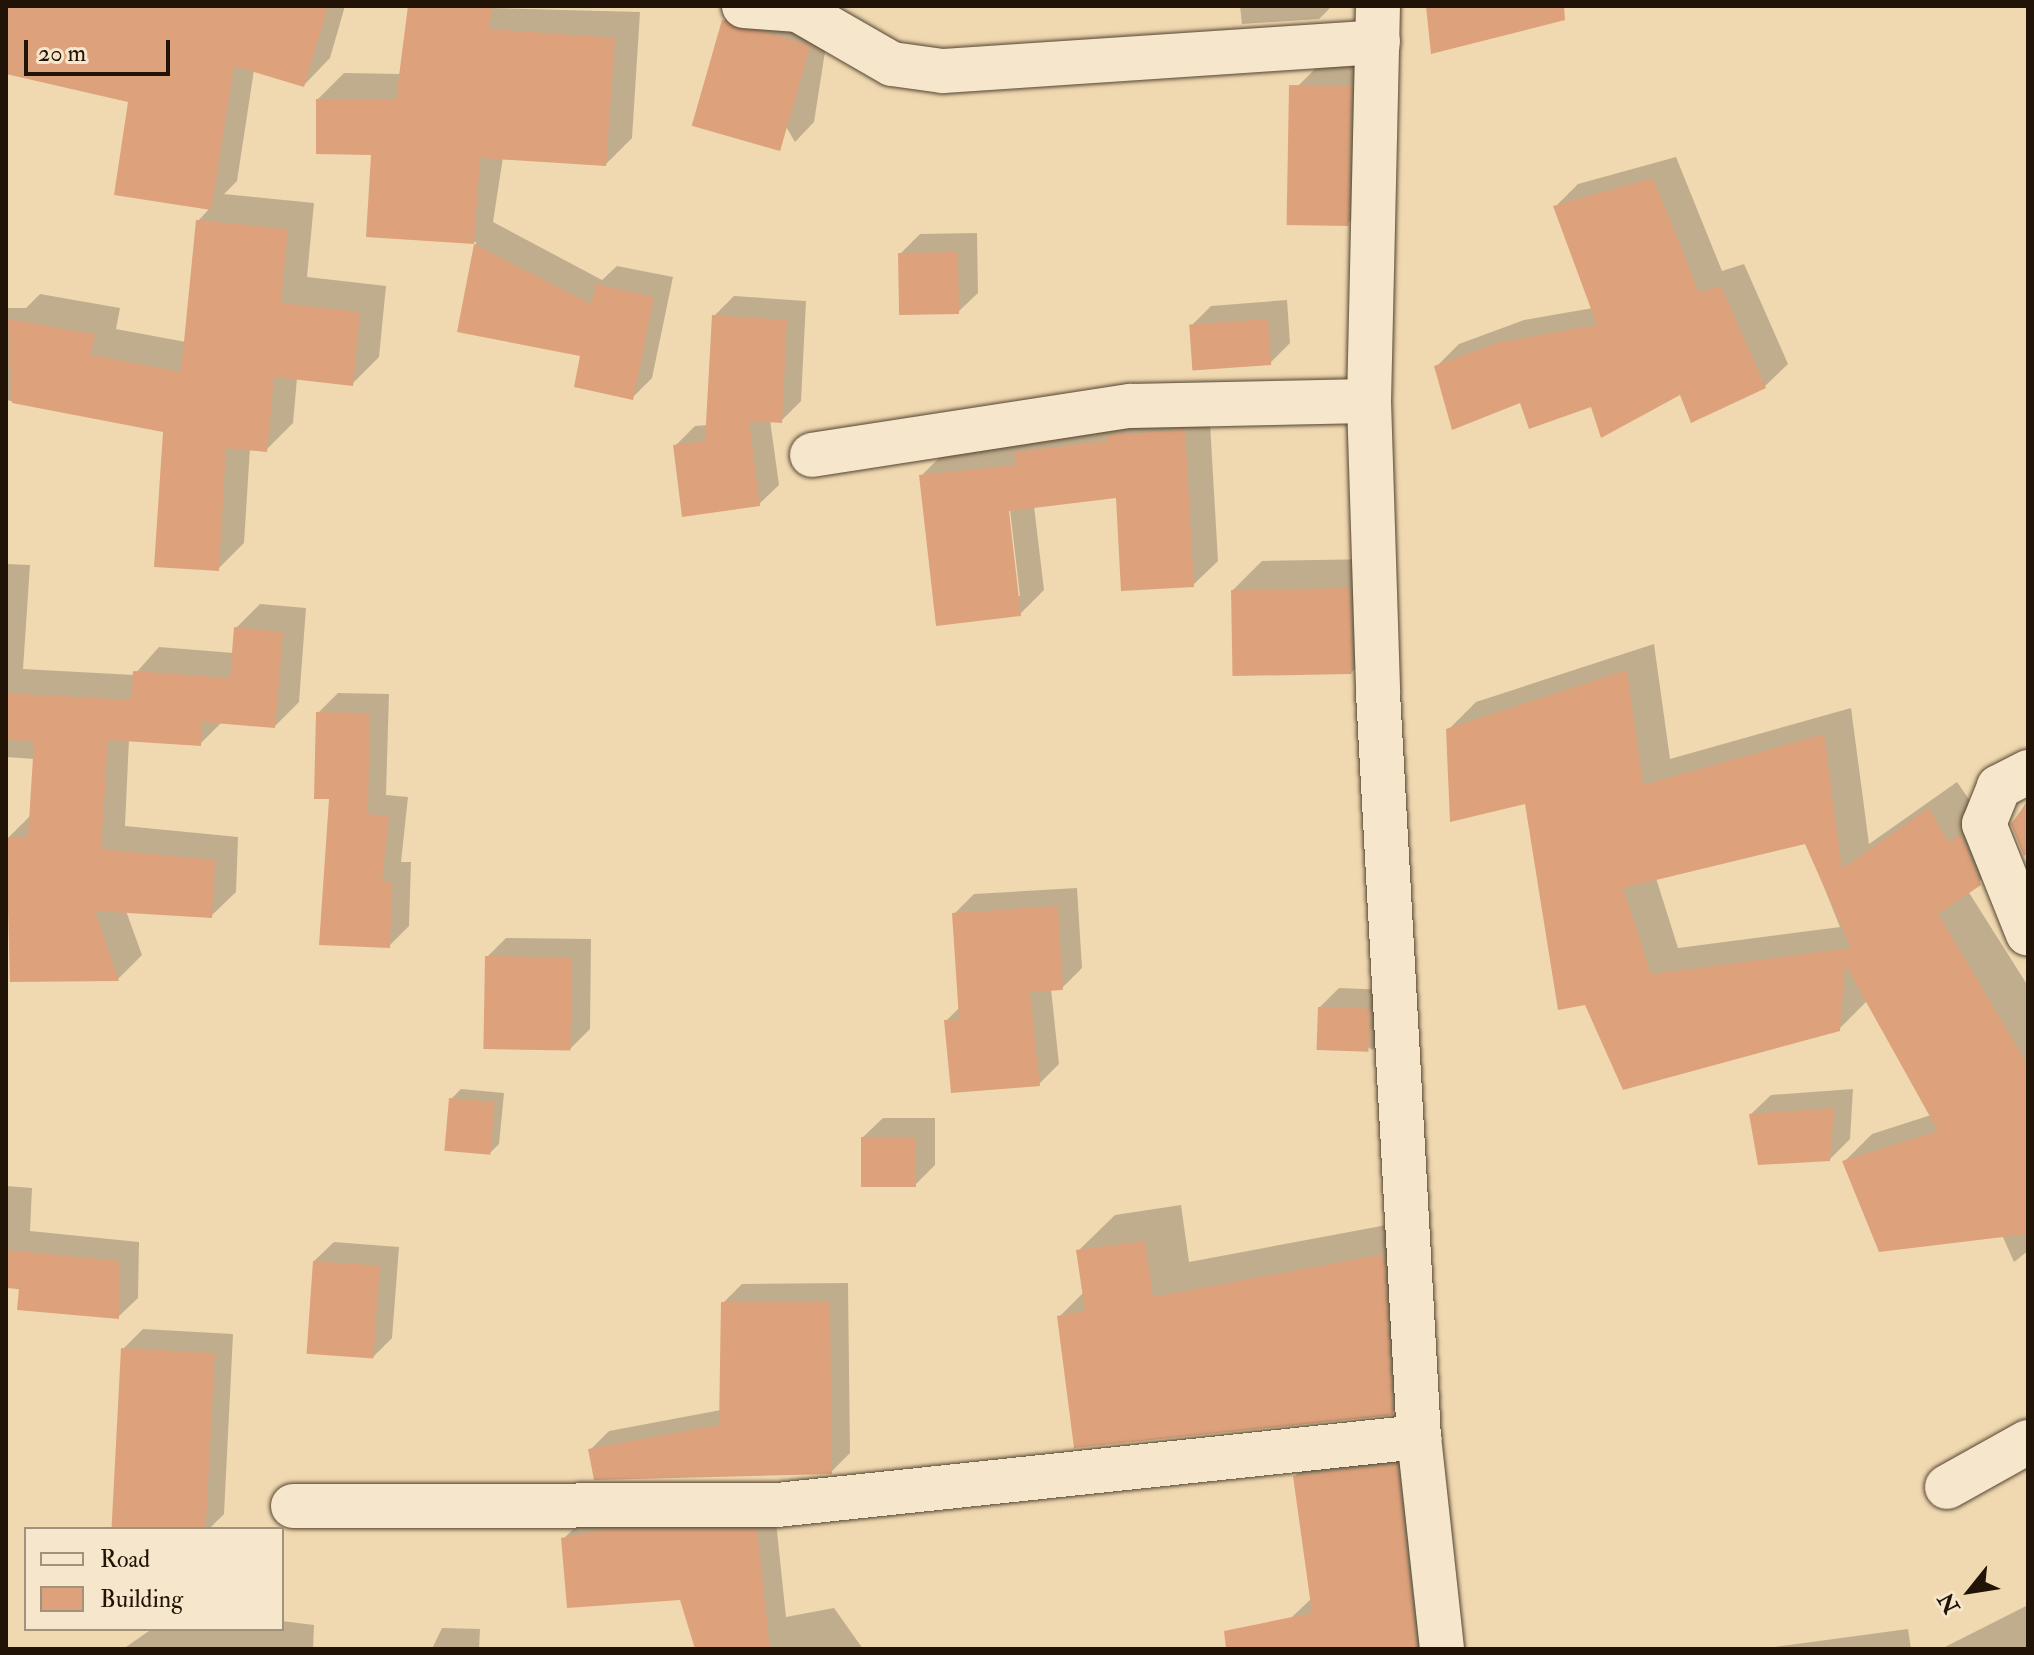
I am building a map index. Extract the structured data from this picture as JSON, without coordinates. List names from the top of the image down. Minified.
{"legend":["Road","Building"],"scale_bar":"20 m","north":"bottom left"}
